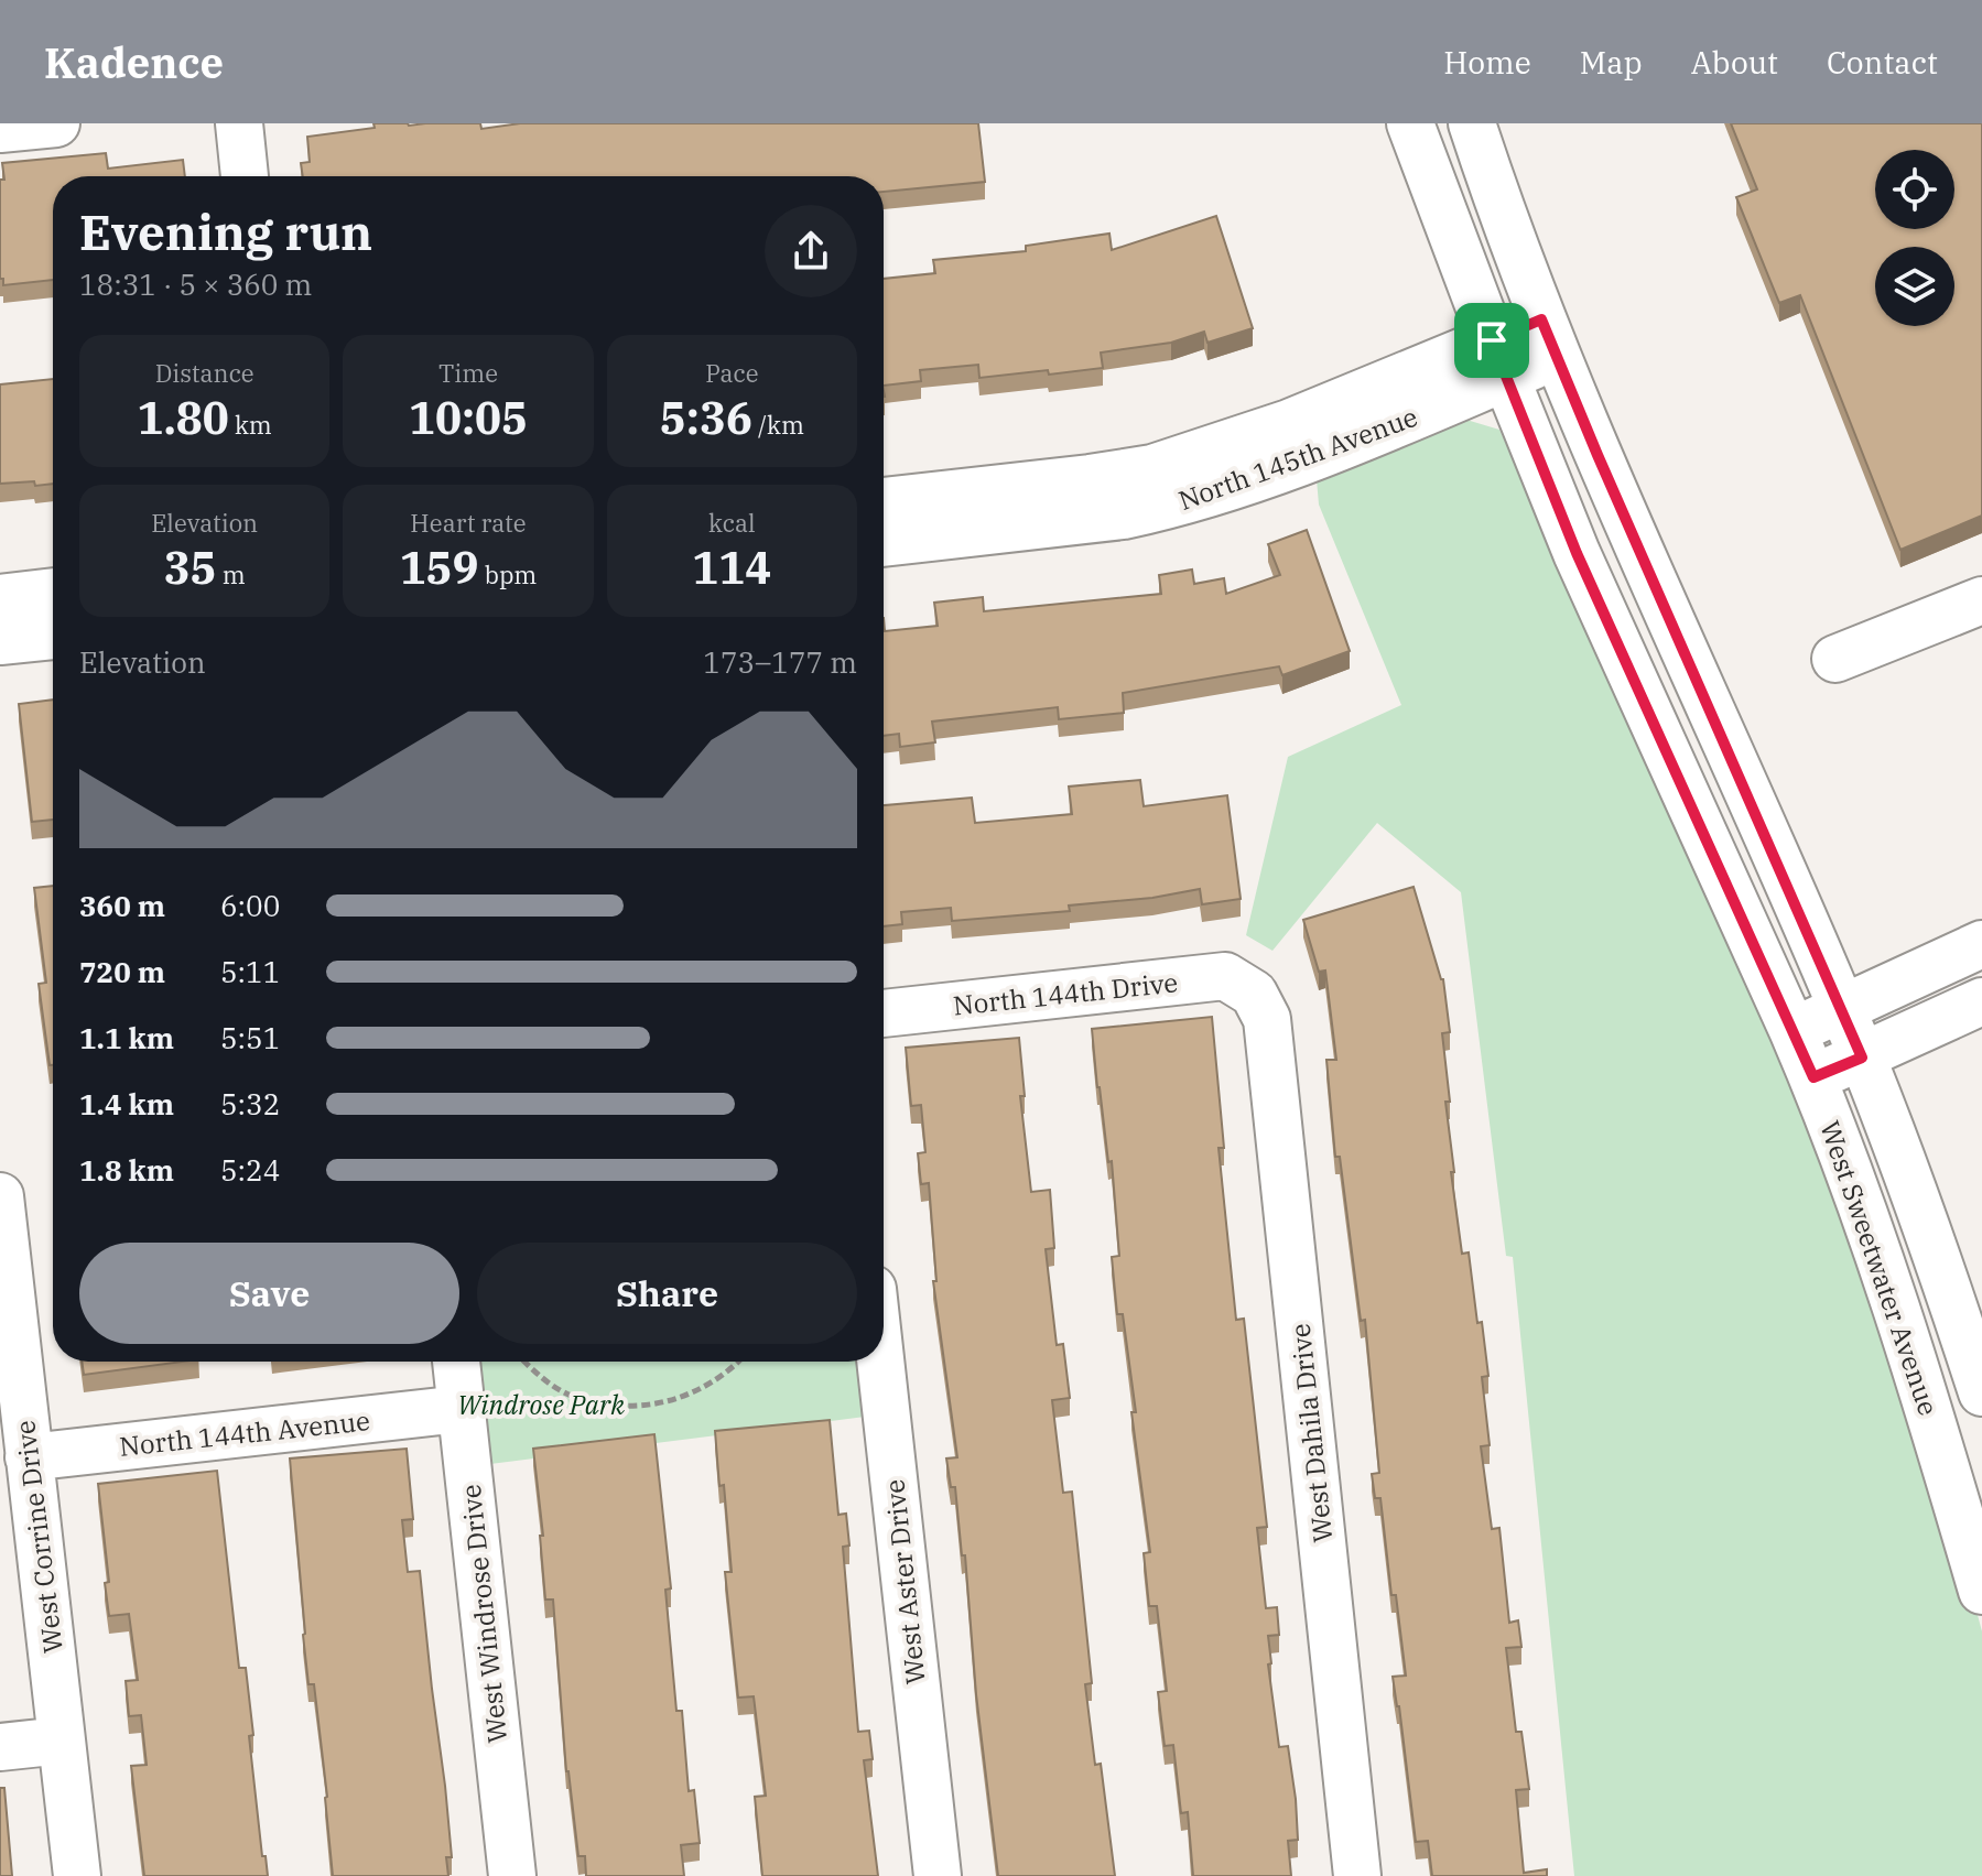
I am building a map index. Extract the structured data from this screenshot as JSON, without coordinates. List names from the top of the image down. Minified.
{"streets":{"street":["North 145th Avenue","North 144th Drive","West Sweetwater Avenue","North 144th Avenue","West Dahila Drive","West Corrine Drive","West Aster Drive","West Windrose Drive"]},"crossings":[["North 145th Avenue","West Sweetwater Avenue"],["North 144th Drive","West Dahila Drive"],["North 144th Avenue","West Corrine Drive"],["North 144th Avenue","West Windrose Drive"]],"parks":["Windrose Park"],"page":{"header":"Kadence","nav":["Home","Map","About","Contact"],"heading":["Evening run","18:31 · 5 × 360 m"],"stats":[["Distance","1.80 km"],["Time","10:05"],["Pace","5:36 /km"],["Elevation","35 m"],["Heart rate","159 bpm"],["kcal","114"]],"chart":["Elevation","173–177 m"],"list":[{"name":"360 m","note":"6:00"},{"name":"720 m","note":"5:11"},{"name":"1.1 km","note":"5:51"},{"name":"1.4 km","note":"5:32"},{"name":"1.8 km","note":"5:24"}],"buttons":["Save","Share"]}}
